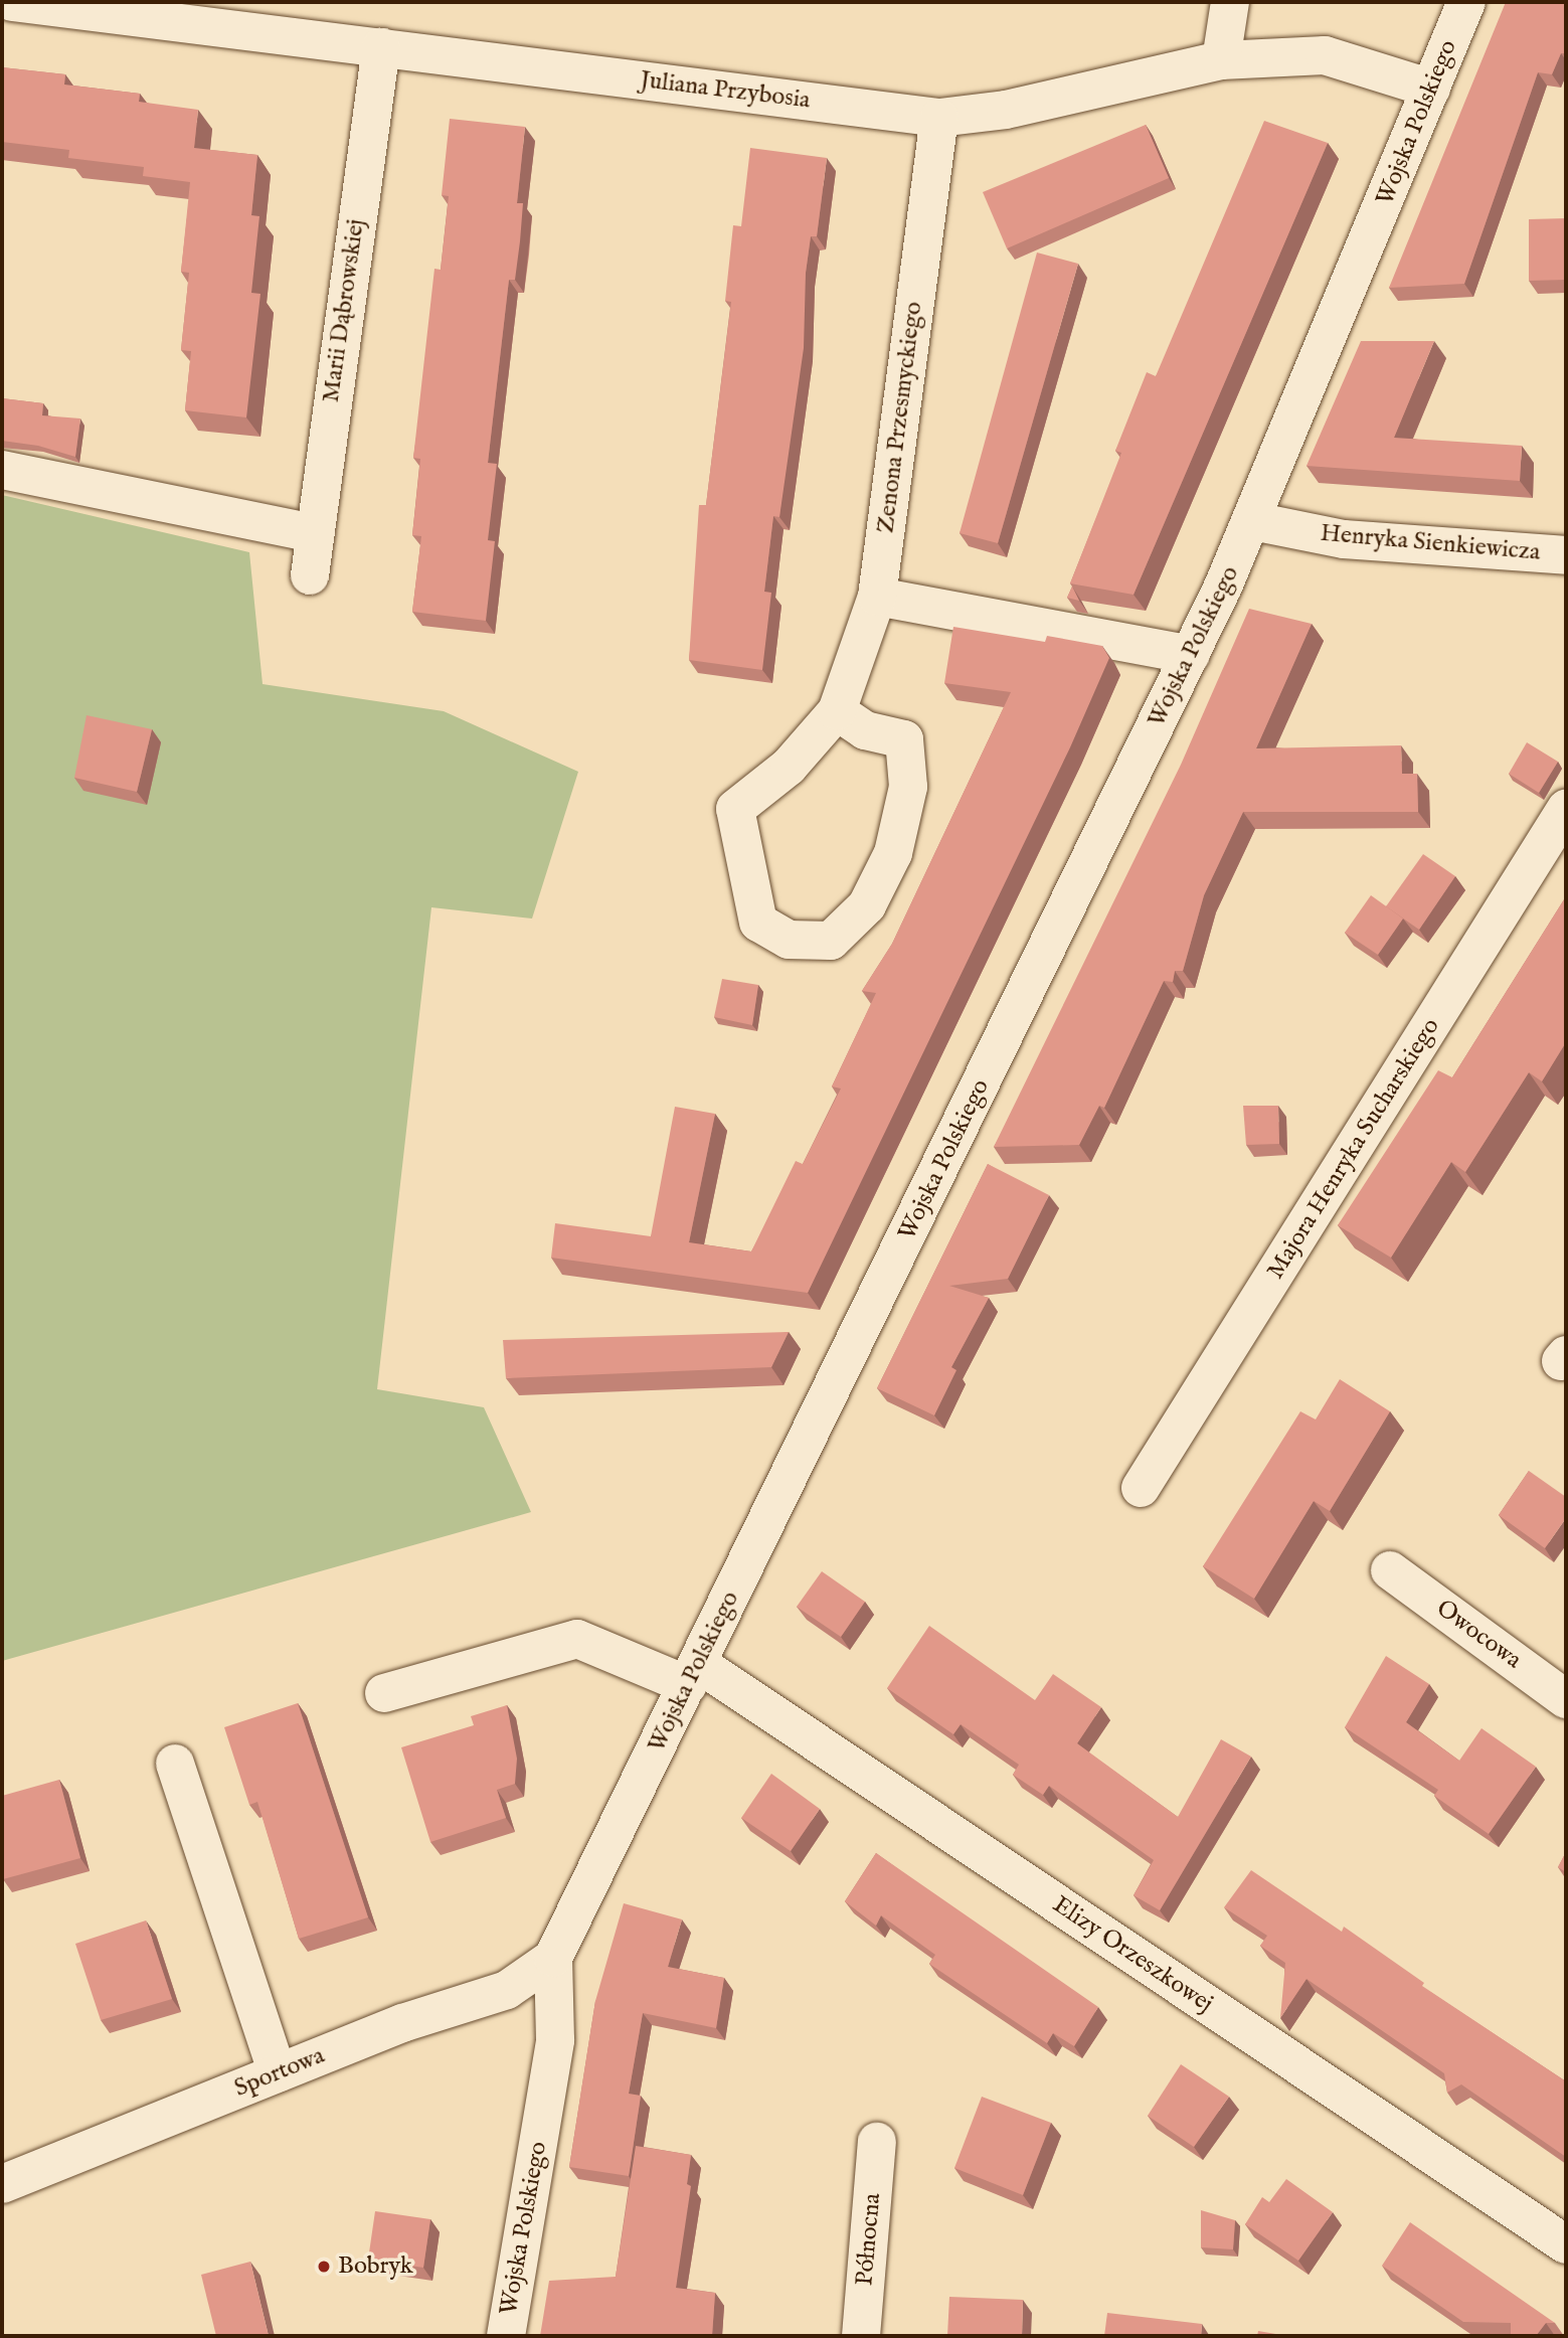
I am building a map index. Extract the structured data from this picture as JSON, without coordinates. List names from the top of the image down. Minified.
{"streets":{"street":["Juliana Przybosia","Wojska Polskiego","Marii Dąbrowskiej","Zenona Przesmyckiego","Henryka Sienkiewicza","Majora Henryka Sucharskiego","Owocowa","Elizy Orzeszkowej","Sportowa","Północna"]},"crossings":[["Juliana Przybosia","Wojska Polskiego"],["Juliana Przybosia","Marii Dąbrowskiej"],["Juliana Przybosia","Zenona Przesmyckiego"],["Wojska Polskiego","Henryka Sienkiewicza"],["Wojska Polskiego","Elizy Orzeszkowej"],["Wojska Polskiego","Sportowa"]],"places":["Bobryk"]}
